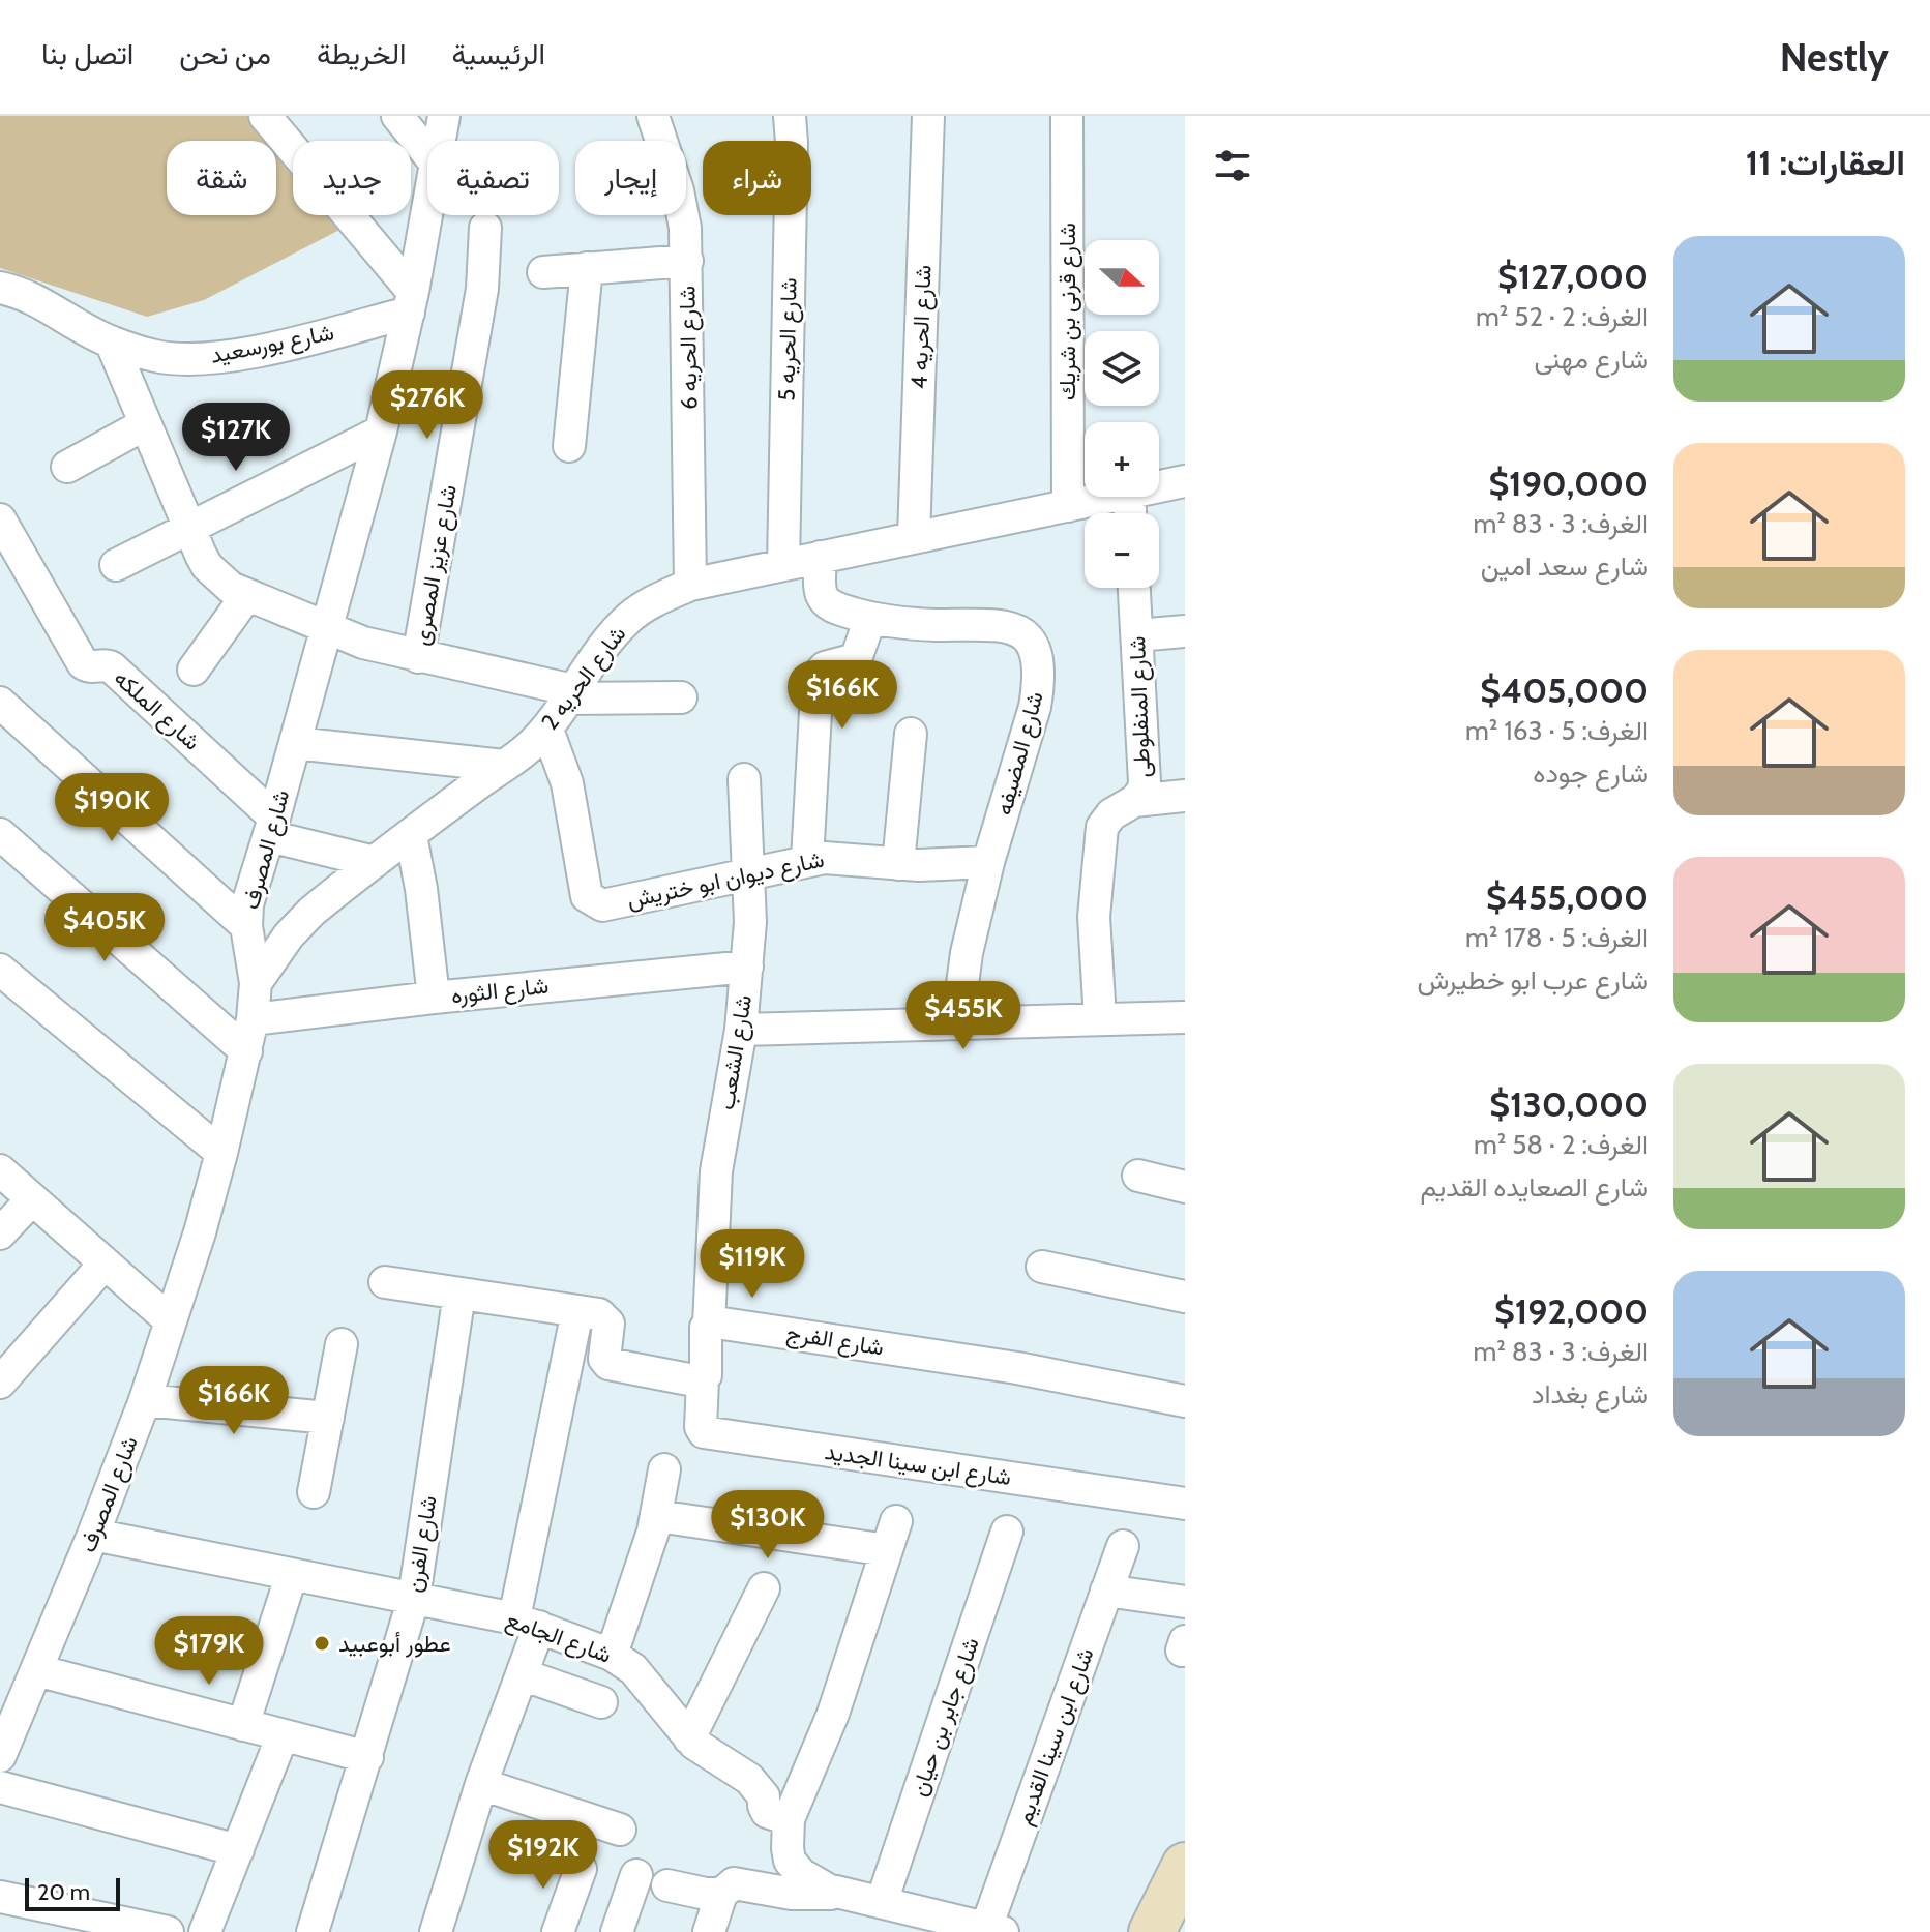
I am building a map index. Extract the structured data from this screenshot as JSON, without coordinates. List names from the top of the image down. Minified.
{"streets":{"street":["شارع قرنى بن شريك","شارع الحريه 4","شارع الحريه 5","شارع بورسعيد","شارع الحريه 6","شارع عزيز المصرى","شارع الحريه 2","شارع المنفلوطى","شارع الملكه","شارع المضيفه","شارع المصرف","شارع ديوان ابو ختريش","شارع الثوره","شارع الشعب","شارع الفرج","شارع ابن سينا الجديد","شارع الفرن","شارع الجامع","شارع جابر بن حيان","شارع ابن سينا القديم"]},"crossings":[["شارع قرنى بن شريك","شارع الحريه 2"],["شارع الحريه 4","شارع الحريه 2"],["شارع الحريه 5","شارع الحريه 2"],["شارع بورسعيد","شارع المصرف"],["شارع الحريه 6","شارع الحريه 2"],["شارع الحريه 2","شارع المضيفه"],["شارع الحريه 2","شارع المصرف"],["شارع الحريه 2","شارع ديوان ابو ختريش"],["شارع الملكه","شارع المصرف"],["شارع المضيفه","شارع ديوان ابو ختريش"],["شارع المصرف","شارع الثوره"],["شارع المصرف","شارع الجامع"],["شارع ديوان ابو ختريش","شارع الشعب"],["شارع الثوره","شارع الشعب"],["شارع الشعب","شارع الفرج"],["شارع الفرن","شارع الجامع"]],"places":["عطور أبوعبيد"],"scale_bar":"20 m","north":"right","page":{"header":"Nestly","nav":["الرئيسية","الخريطة","من نحن","اتصل بنا"],"heading":"العقارات: 11","chip":["شراء","إيجار","تصفية","جديد","شقة"],"list":[{"name":"$127,000","note":"الغرف: 2 · 52 m² · شارع مهنى"},{"name":"$190,000","note":"الغرف: 3 · 83 m² · شارع سعد امين"},{"name":"$405,000","note":"الغرف: 5 · 163 m² · شارع جوده"},{"name":"$455,000","note":"الغرف: 5 · 178 m² · شارع عرب ابو خطيرش"},{"name":"$130,000","note":"الغرف: 2 · 58 m² · شارع الصعايده القديم"},{"name":"$192,000","note":"الغرف: 3 · 83 m² · شارع بغداد"}],"map_buttons":["+","−"],"price":["$276K","$127K","$166K","$190K","$405K","$455K","$119K","$166K","$130K","$179K","$192K"],"scale":"20 m"}}
